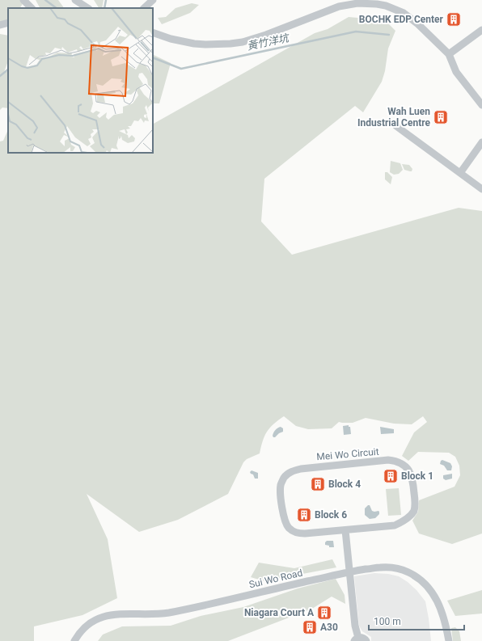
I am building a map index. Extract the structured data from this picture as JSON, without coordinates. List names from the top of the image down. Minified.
{"streets":{"street":["Mei Wo Circuit","Sui Wo Road"]},"water":["黃竹洋坑"],"places":{"building":["BOCHK EDP Center","Wah Luen Industrial Centre","Block 1","Block 4","Block 6","Niagara Court A","A30"]},"scale_bar":"100 m"}
